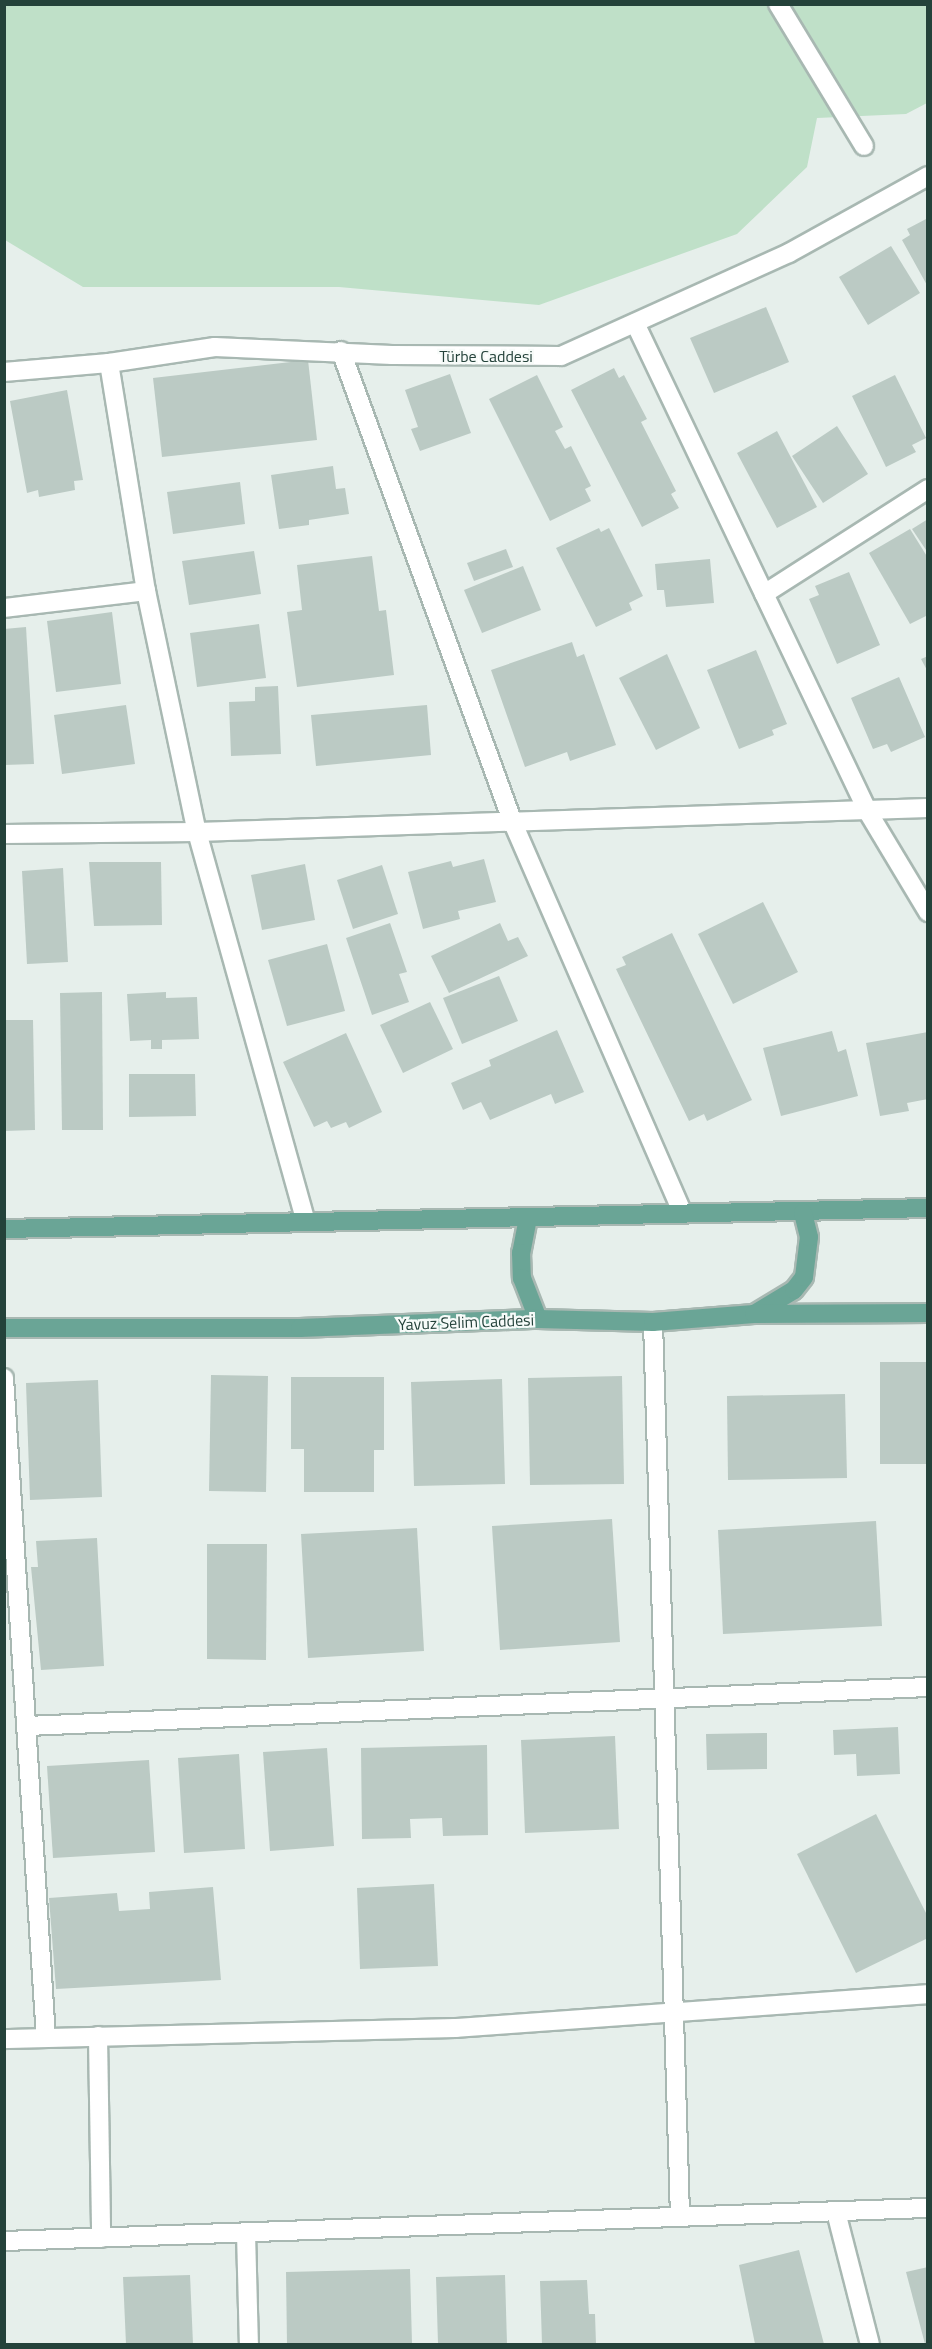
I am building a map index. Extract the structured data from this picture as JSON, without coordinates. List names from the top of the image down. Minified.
{"streets":{"main road":["Yavuz Selim Caddesi"],"street":["Türbe Caddesi"]}}
